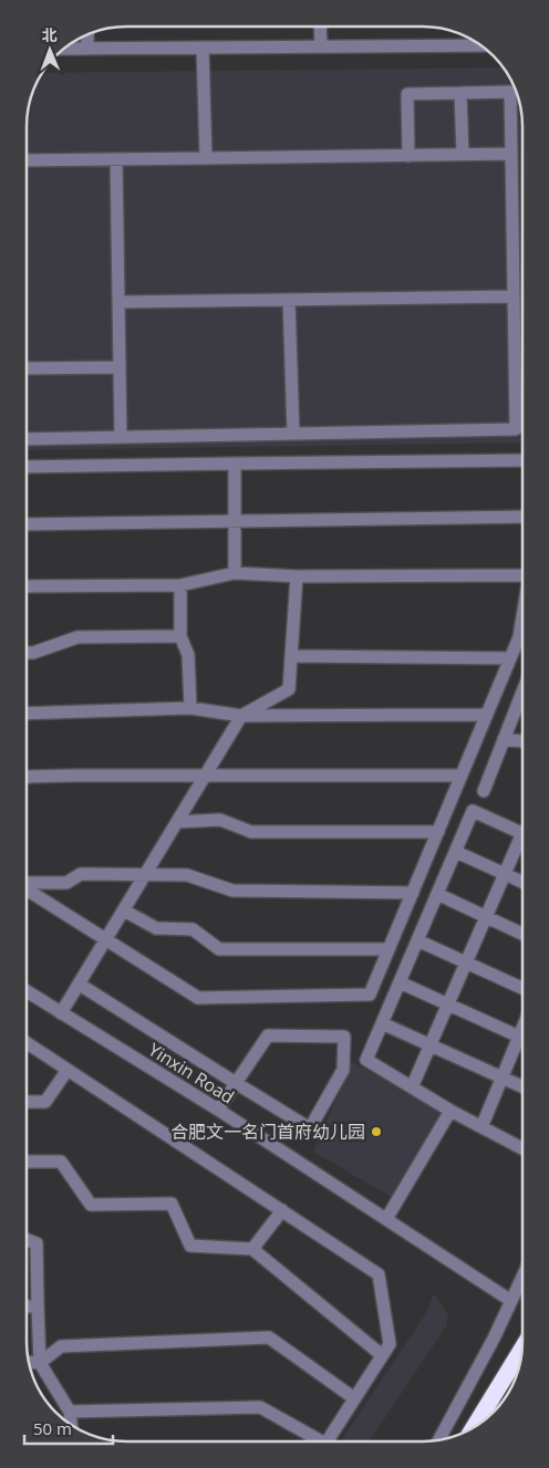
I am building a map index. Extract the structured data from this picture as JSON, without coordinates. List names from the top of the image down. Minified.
{"streets":{"street":["Yinxin Road"]},"places":["合肥文一名门首府幼儿园"],"scale_bar":"50 m","north":"top"}
